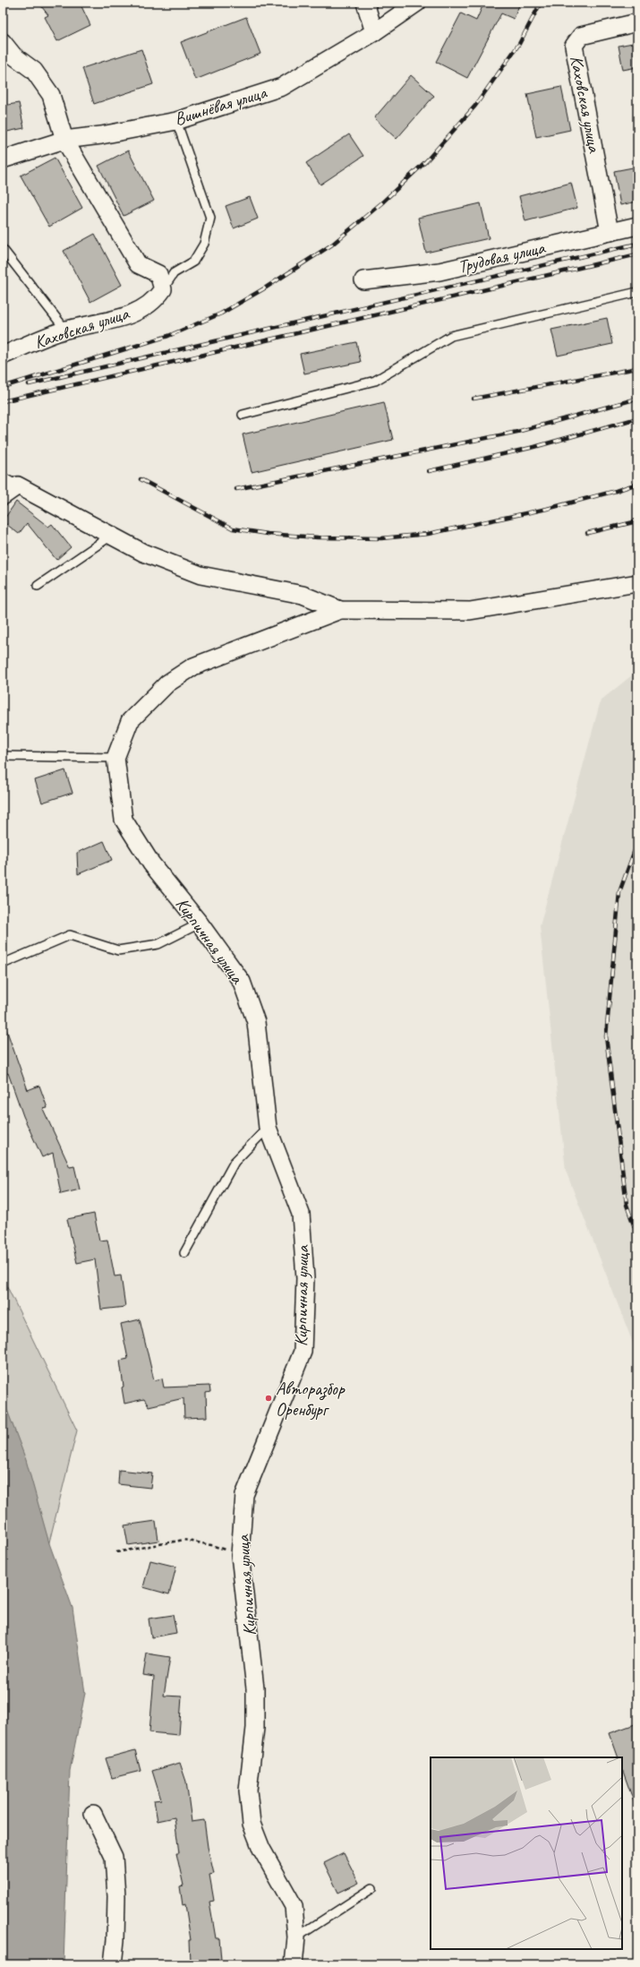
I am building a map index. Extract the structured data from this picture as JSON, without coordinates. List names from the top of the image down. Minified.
{"streets":{"street":["Каховская улица","Вишнёвая улица","Трудовая улица","Кирпичная улица"]},"crossings":[["Каховская улица","Трудовая улица"]],"places":["Авторазбор Оренбург"]}
